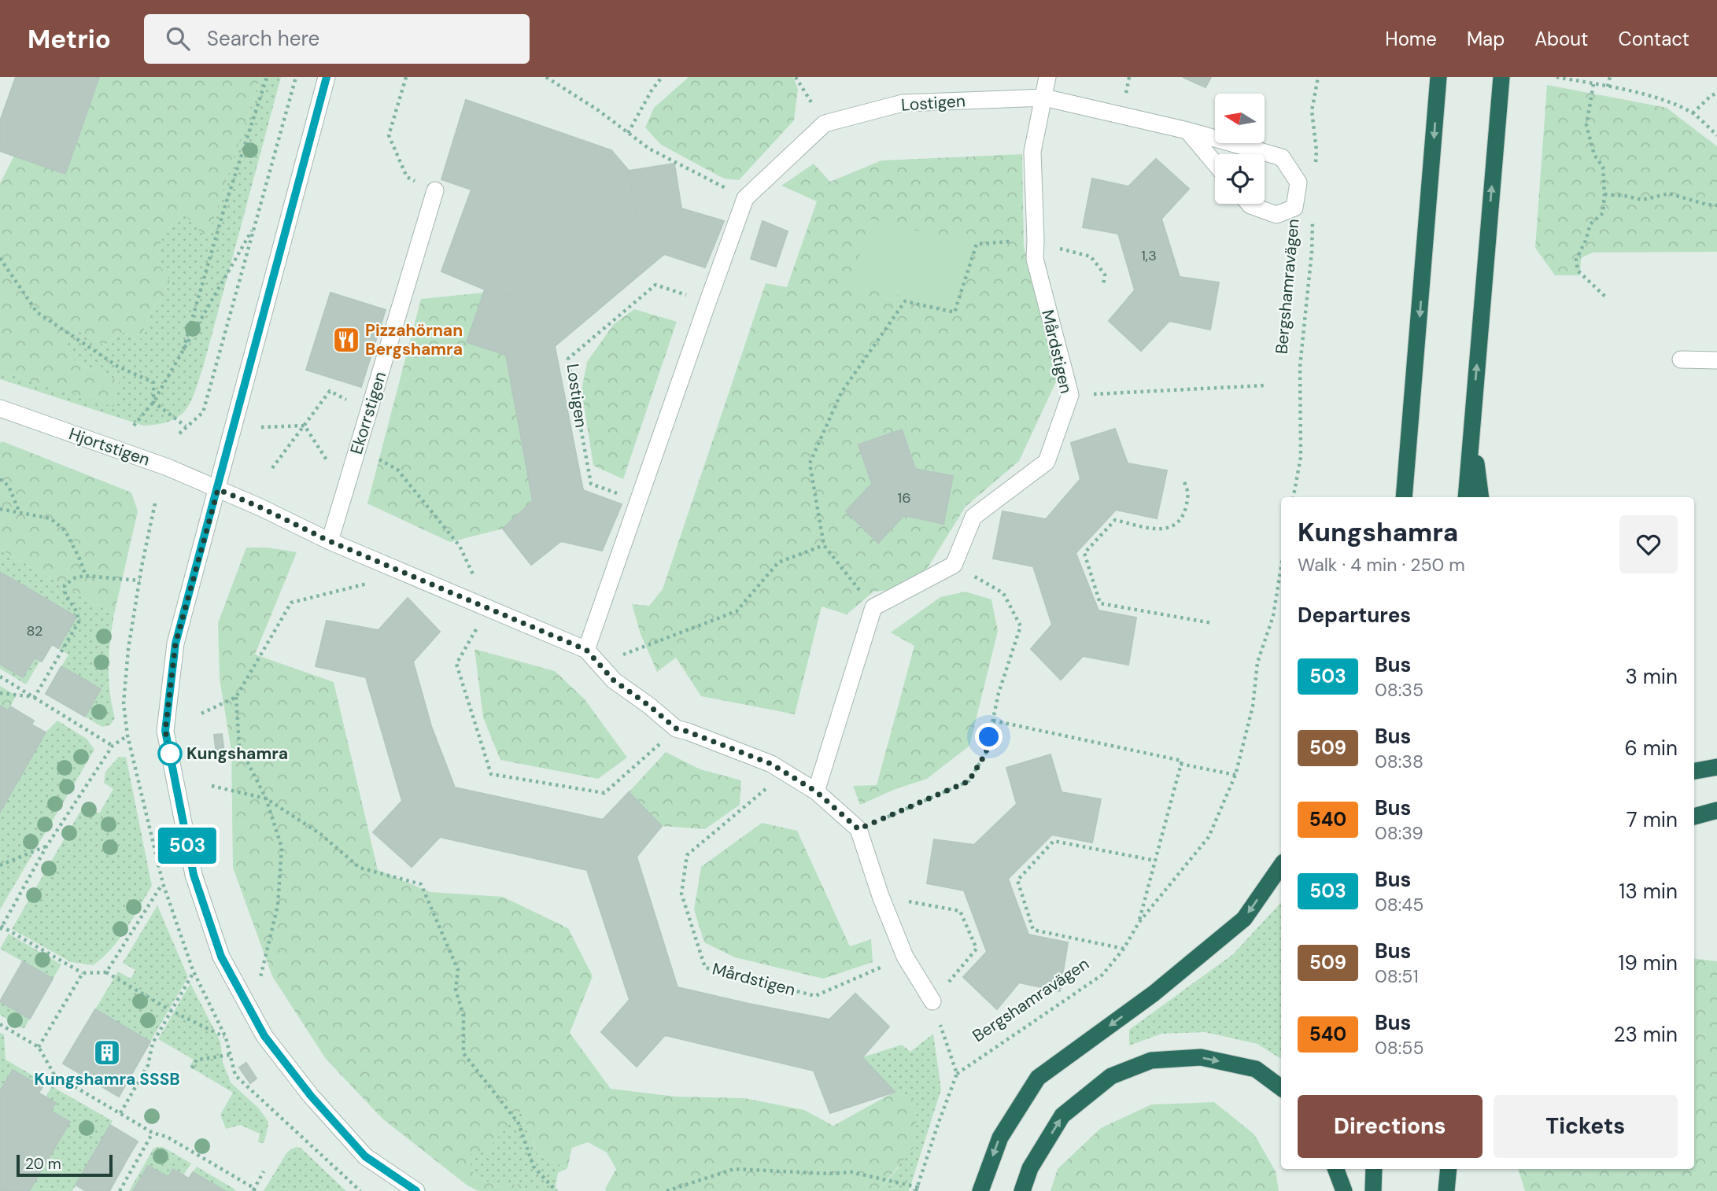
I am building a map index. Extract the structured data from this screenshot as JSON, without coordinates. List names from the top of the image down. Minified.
{"streets":{"street":["Lostigen","Mårdstigen","Ekorrstigen","Hjortstigen"],"path":["Bergshamravägen"]},"crossings":[["Lostigen","Mårdstigen"]],"places":{"restaurant":["Pizzahörnan Bergshamra"],"other":["Kungshamra"],"building":["Kungshamra SSSB"]},"lines":["bus line 503"],"house_numbers":["1,3","16","82"],"scale_bar":"20 m","north":"left","page":{"header":"Metrio","search":"Search here","nav":["Home","Map","About","Contact"],"on_map":"503","heading":[["Kungshamra","Walk · 4 min · 250 m"],"Departures"],"list":[{"mark":"503","name":"Bus","note":"08:35","value":"3 min"},{"mark":"509","name":"Bus","note":"08:38","value":"6 min"},{"mark":"540","name":"Bus","note":"08:39","value":"7 min"},{"mark":"503","name":"Bus","note":"08:45","value":"13 min"},{"mark":"509","name":"Bus","note":"08:51","value":"19 min"},{"mark":"540","name":"Bus","note":"08:55","value":"23 min"}],"buttons":["Directions","Tickets"],"scale":"20 m"}}
